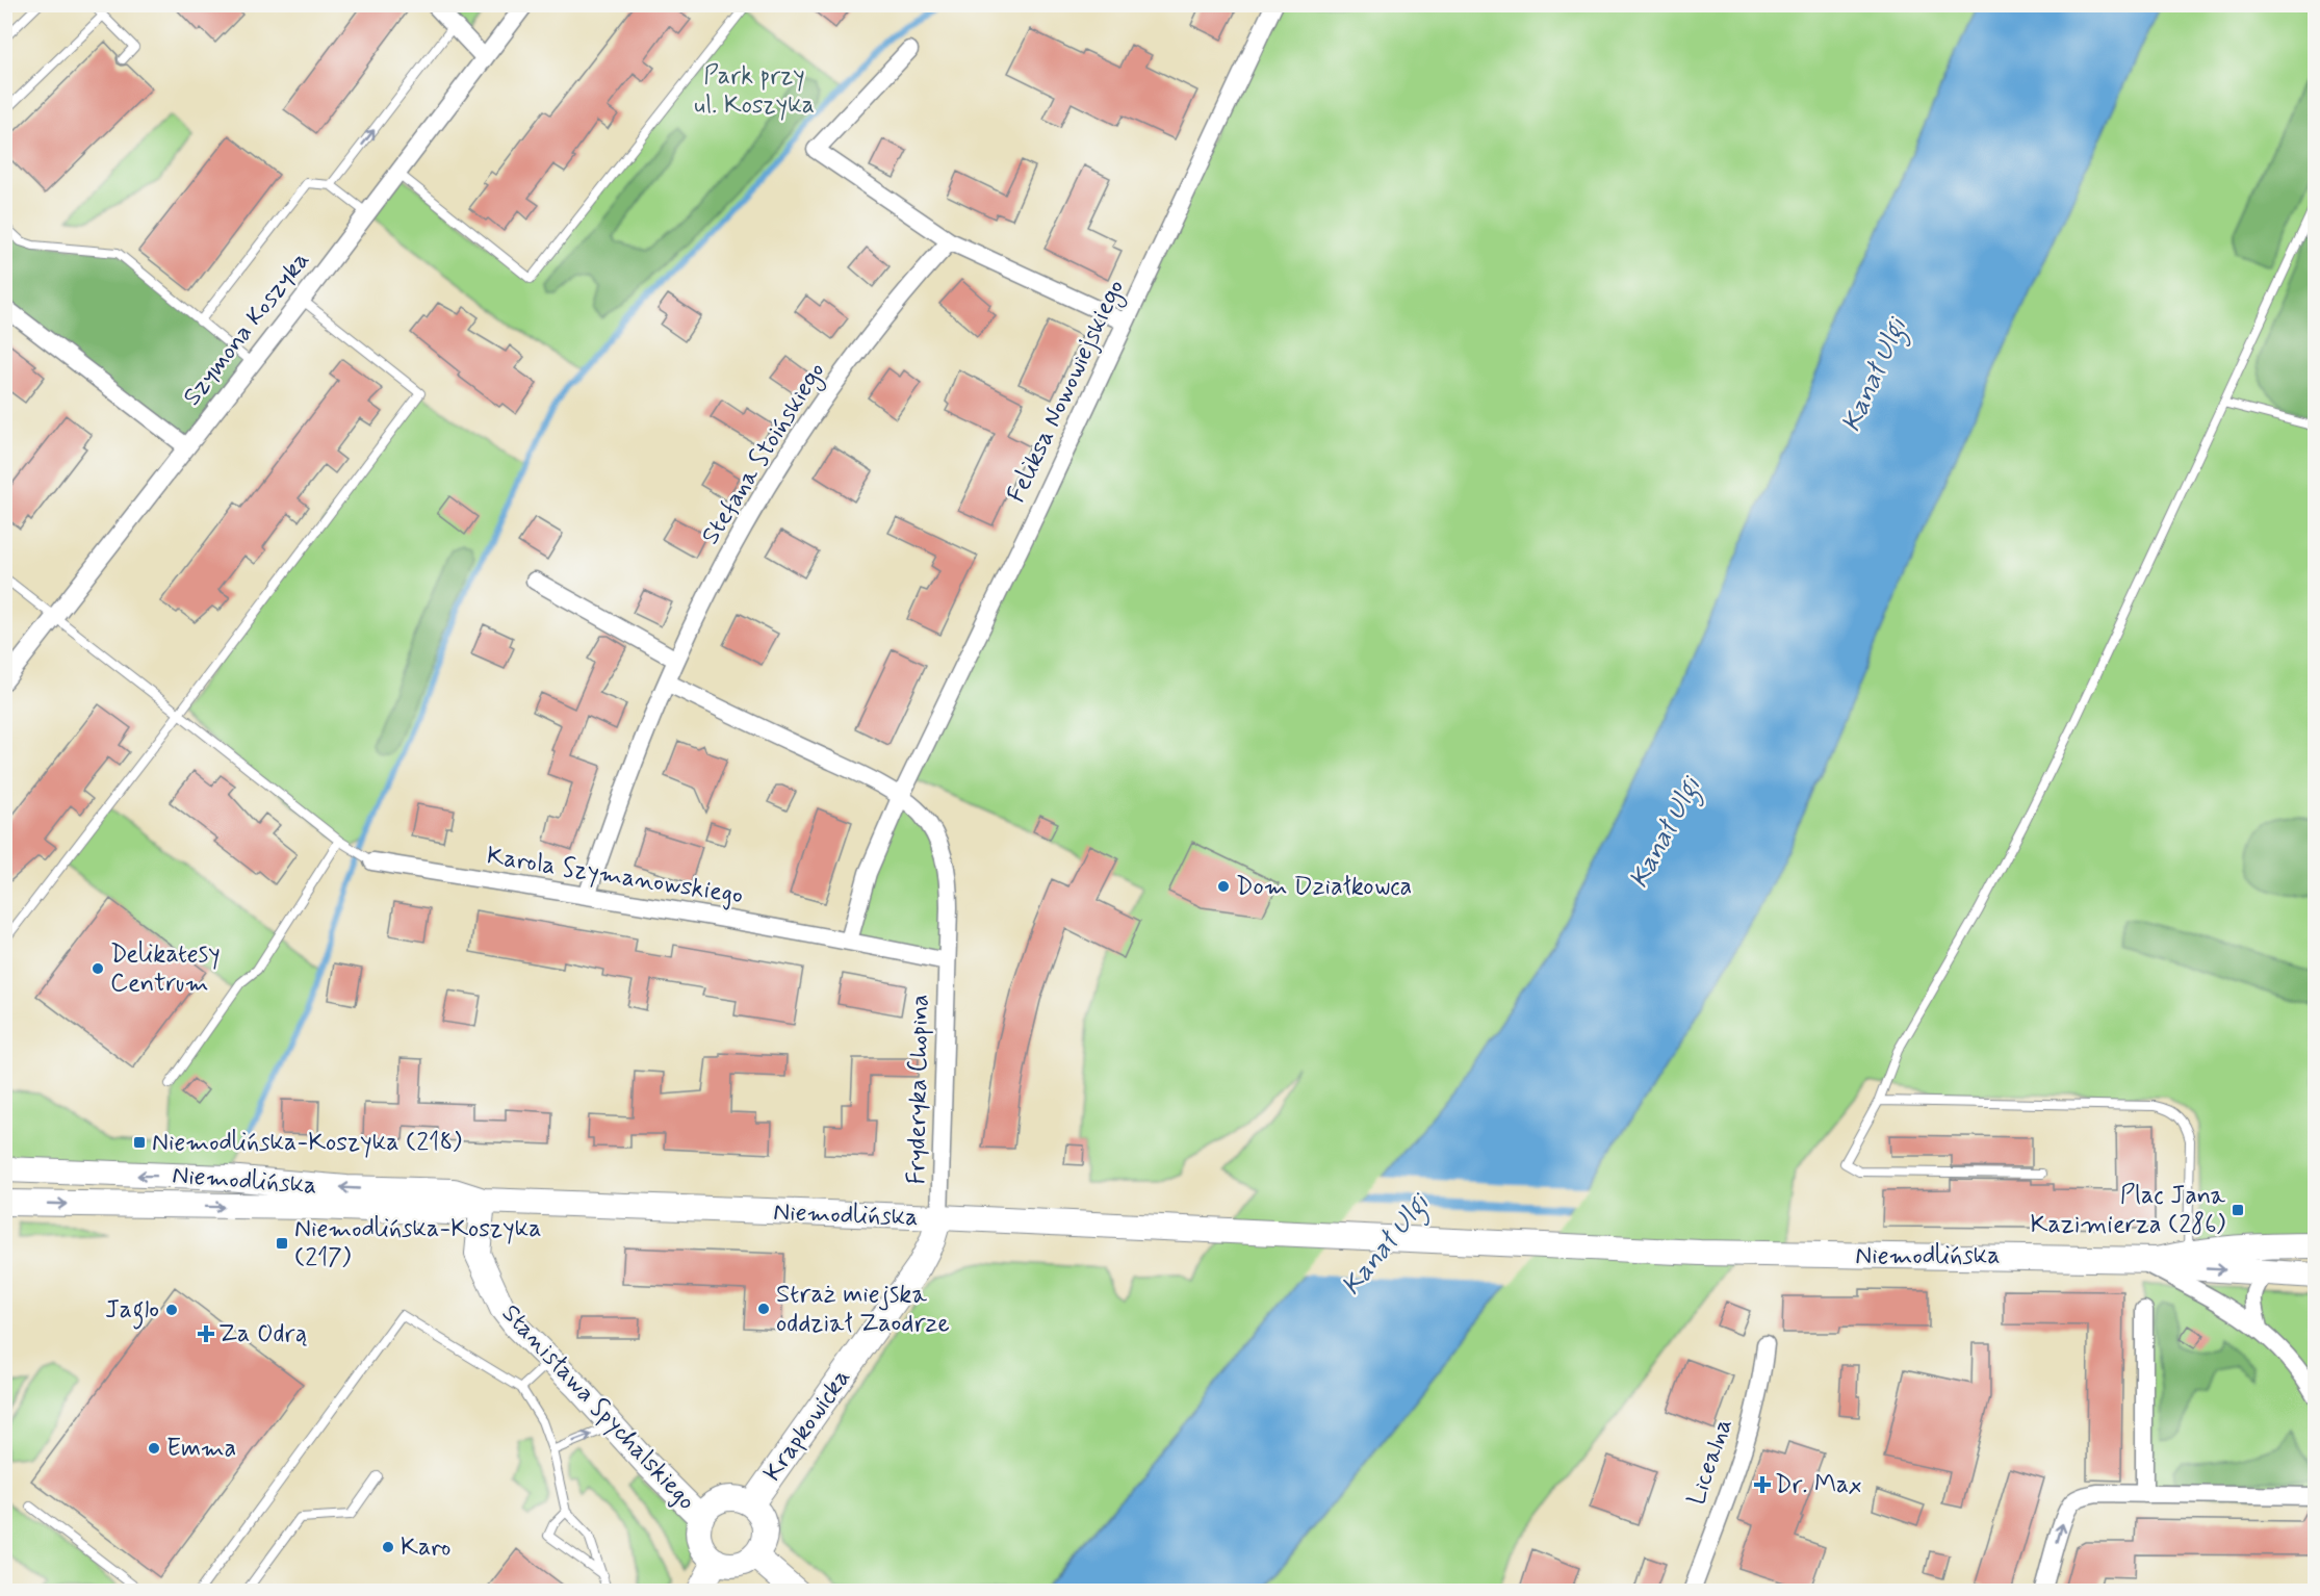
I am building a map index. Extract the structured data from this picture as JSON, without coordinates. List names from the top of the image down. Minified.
{"streets":{"main road":["Niemodlińska","Stanisława Spychalskiego","Krapkowicka"],"street":["Szymona Koszyka","Feliksa Nowowiejskiego","Stefana Stoińskiego","Karola Szymanowskiego","Fryderyka Chopina","Licealna"]},"crossings":[["Feliksa Nowowiejskiego","Karola Szymanowskiego"],["Feliksa Nowowiejskiego","Fryderyka Chopina"],["Stefana Stoińskiego","Karola Szymanowskiego"],["Stefana Stoińskiego","Fryderyka Chopina"],["Karola Szymanowskiego","Fryderyka Chopina"],["Fryderyka Chopina","Niemodlińska"],["Fryderyka Chopina","Krapkowicka"],["Niemodlińska","Stanisława Spychalskiego"],["Niemodlińska","Krapkowicka"],["Stanisława Spychalskiego","Krapkowicka"]],"water":["Kanał Ulgi"],"parks":["Park przy ul. Koszyka"],"places":{"other":["Dom Działkowca","Delikatesy Centrum","Straż miejska oddział Zaodrze","Jaglo","Emma","Karo"],"transit":["Niemodlińska-Koszyka (218)","Plac Jana Kazimierza (286)","Niemodlińska-Koszyka (217)"],"health":["Za Odrą","Dr. Max"]}}
